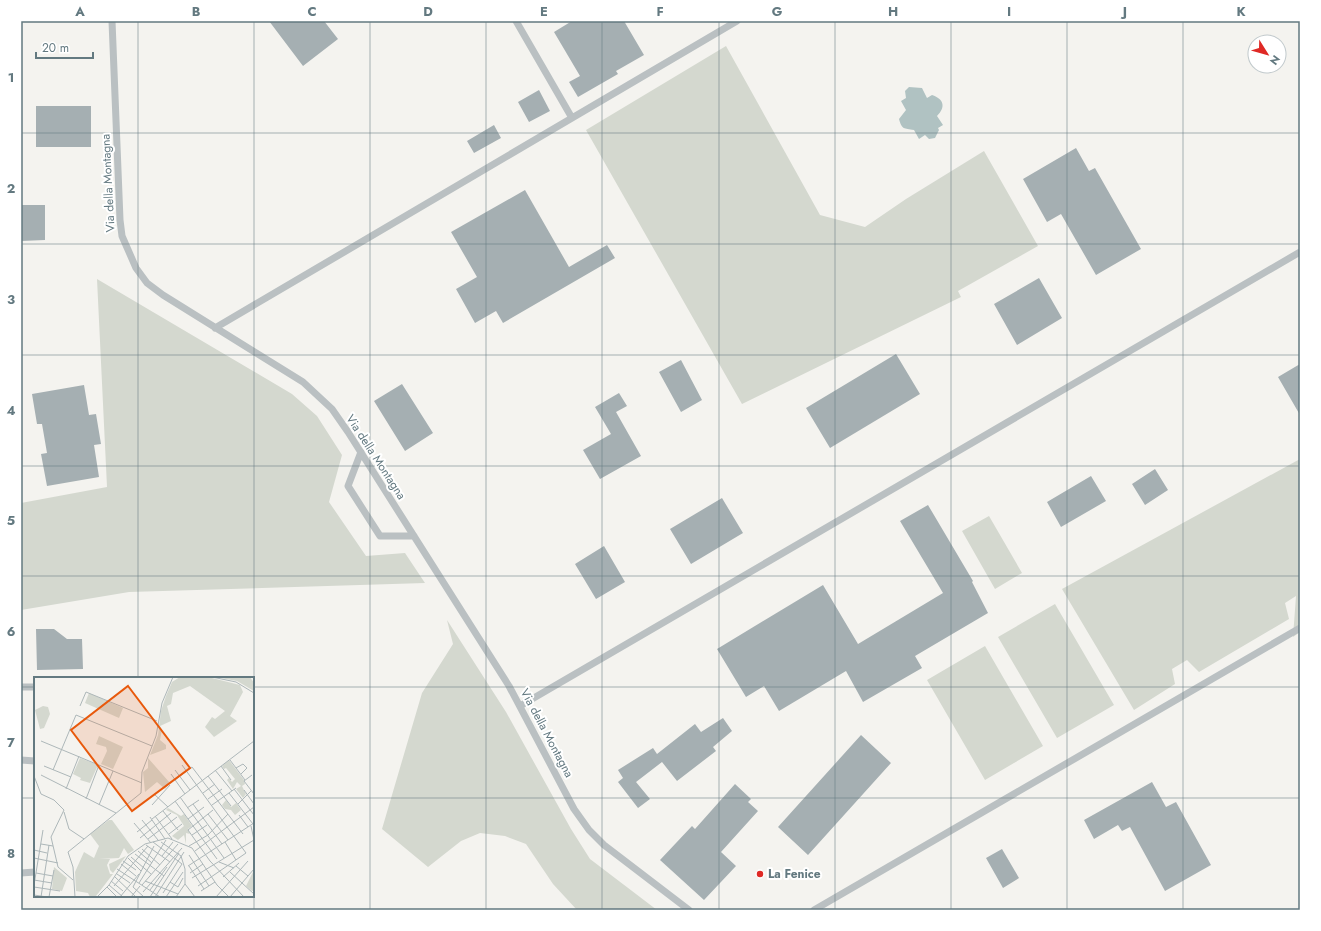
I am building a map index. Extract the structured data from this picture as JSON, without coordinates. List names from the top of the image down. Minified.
{"streets":{"street":["Via della Montagna"]},"places":["La Fenice"],"scale_bar":"20 m","north":"bottom right","grid":{"columns":["A","B","C","D","E","F","G","H","I","J","K"],"rows":["1","2","3","4","5","6","7","8"]}}
